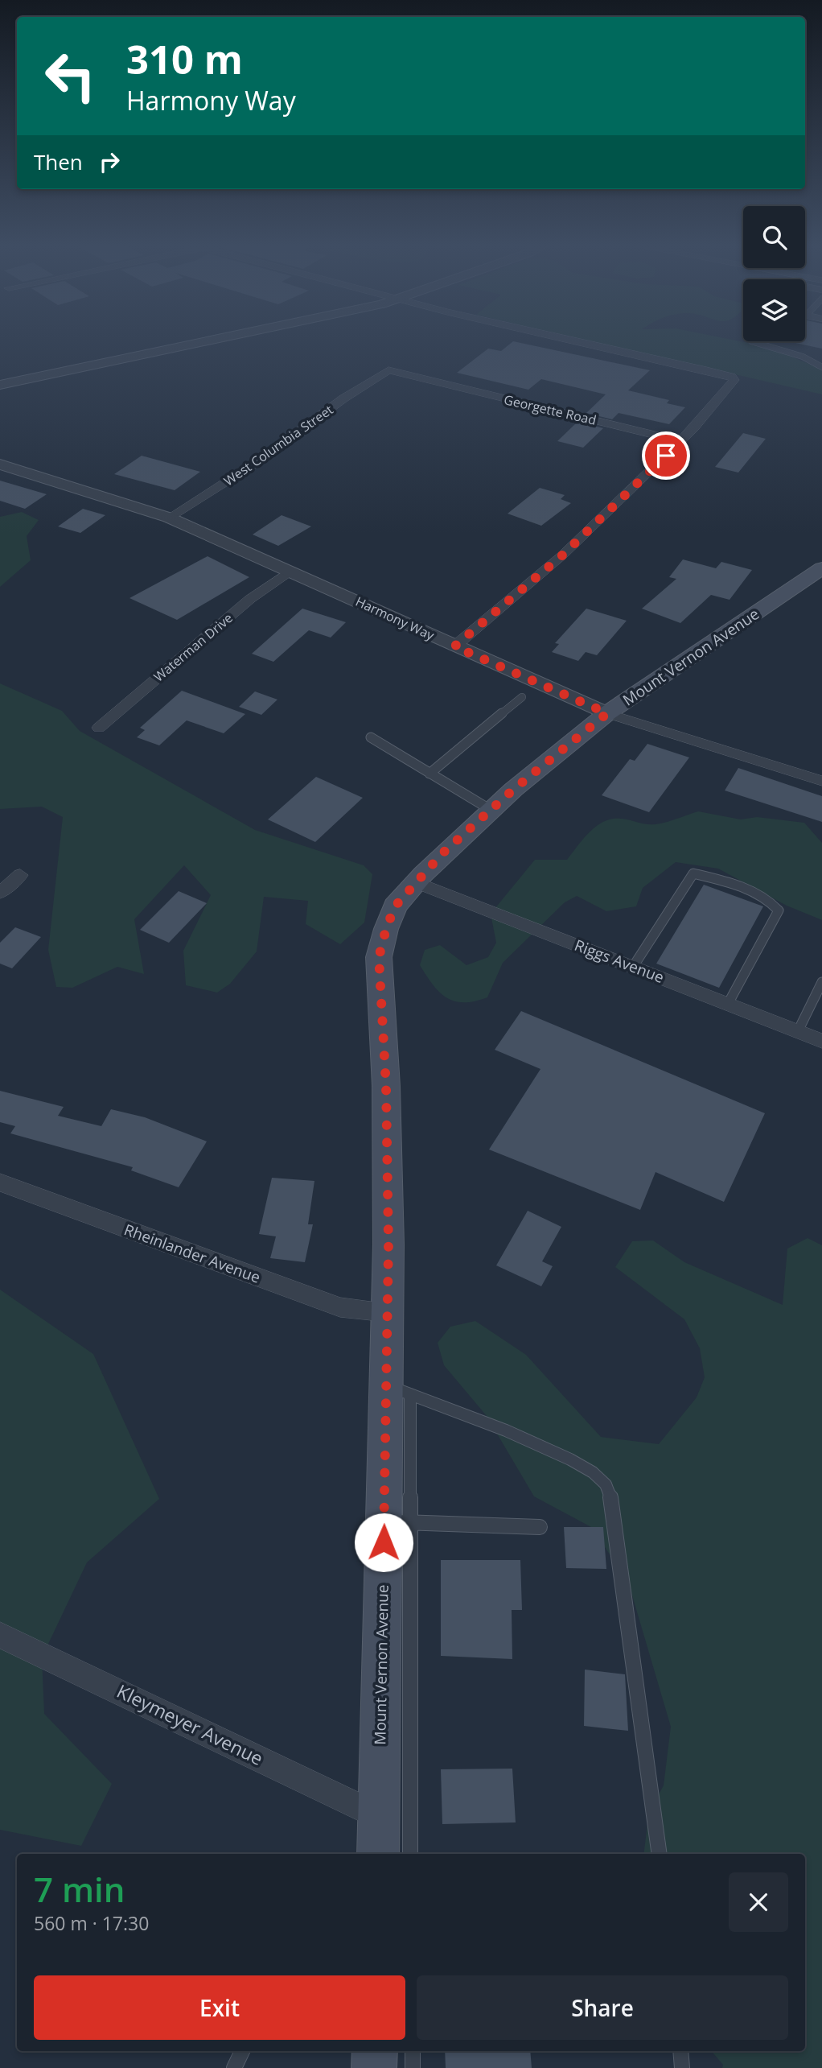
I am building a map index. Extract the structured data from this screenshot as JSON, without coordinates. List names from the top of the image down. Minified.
{"streets":{"main road":["Mount Vernon Avenue"],"street":["Georgette Road","West Columbia Street","Harmony Way","Waterman Drive","Riggs Avenue","Rheinlander Avenue","Kleymeyer Avenue"]},"crossings":[["Georgette Road","West Columbia Street"],["West Columbia Street","Harmony Way"],["Harmony Way","Waterman Drive"],["Harmony Way","Mount Vernon Avenue"],["Mount Vernon Avenue","Riggs Avenue"],["Mount Vernon Avenue","Rheinlander Avenue"],["Mount Vernon Avenue","Kleymeyer Avenue"]],"page":{"turn":["310 m","Harmony Way"],"then":"Then","heading":["7 min","560 m · 17:30"],"buttons":["Exit","Share"]}}
